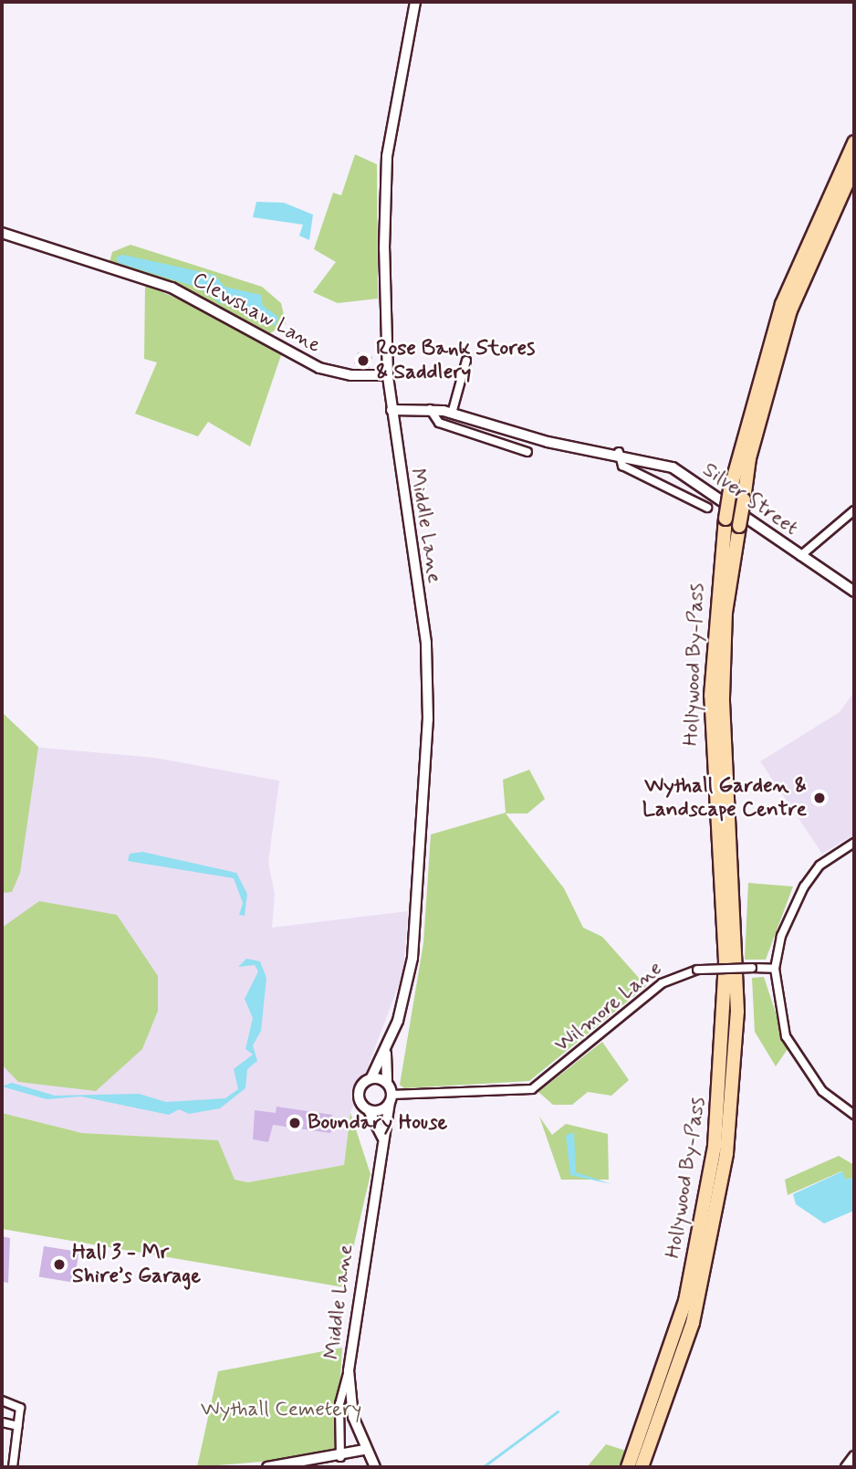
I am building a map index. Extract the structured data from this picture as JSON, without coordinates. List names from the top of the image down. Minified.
{"streets":{"highway":["Hollywood By-Pass"],"street":["Clewshaw Lane","Silver Street","Middle Lane","Wilmore Lane"]},"crossings":[["Clewshaw Lane","Middle Lane"],["Silver Street","Middle Lane"],["Middle Lane","Wilmore Lane"]],"parks":["Wythall Cemetery"],"places":["Rose Bank Stores & Saddlery","Wythall Garden & Landscape Centre","Boundary House","Hall 3 - Mr Shire’s Garage"]}
